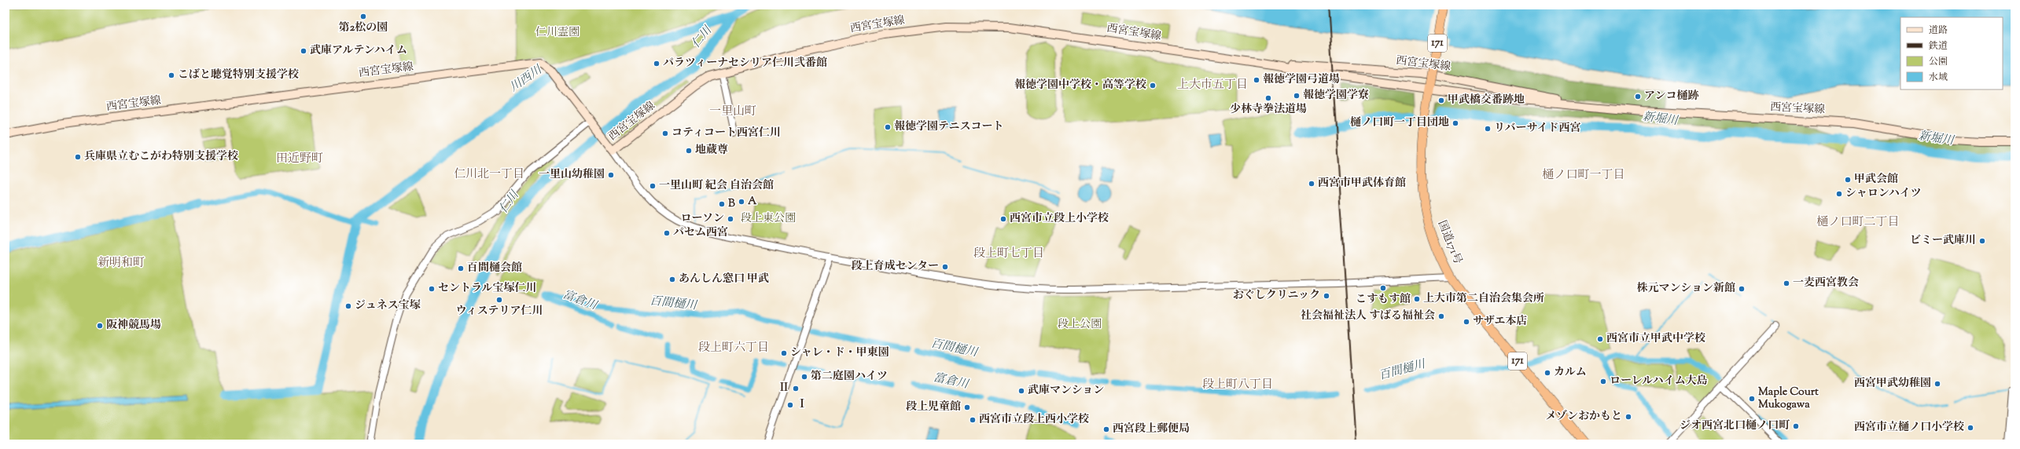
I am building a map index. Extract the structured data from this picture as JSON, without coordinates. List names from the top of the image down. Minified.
{"streets":{"highway":["171","国道171号"],"main road":["西宮宝塚線"]},"crossings":[["西宮宝塚線","国道171号"]],"districts":["上大市五丁目","一里山町","田近野町","仁川北一丁目","樋ノ口町一丁目","樋ノ口町二丁目","段上町七丁目","新明和町","段上町六丁目","段上町八丁目"],"water":["仁川","川西川","新堀川","富倉川","百間樋川"],"parks":["仁川霊園","段上東公園","段上公園"],"places":["第2松の園","武庫アルテンハイム","パラツィーナセシリア仁川弐番館","こばと聴覚特別支援学校","報徳学園弓道場","報徳学園中学校・高等学校","報徳学園学寮","アンコ樋跡","少林寺拳法道場","甲武橋交番跡地","樋ノ口町一丁目団地","報徳学園テニスコート","リバーサイド西宮","コティコート西宮仁川","地蔵尊","兵庫県立むこがわ特別支援学校","一里山幼稚園","甲武会館","西宮市甲武体育館","一里山町 紀会 自治会館","シャロンハイツ","A","B","ローソン","西宮市立段上小学校","パセム西宮","ビミー武庫川","段上育成センター","百間樋会館","あんしん窓口 甲武","一麦西宮教会","こすもす館","セントラル宝塚仁川","株元マンション新館","おぐしクリニック","上大市第二自治会集会所","ウィステリア仁川","ジュネス宝塚","社会福祉法人 すばる福祉会","サザエ本店","阪神競馬場","西宮市立甲武中学校","シャレ・ド・甲東園","カルム","第二庭園ハイツ","ローレルハイム大島","西宮甲武幼稚園","Ⅱ","武庫マンション","Maple Court Mukogawa","Ⅰ","段上児童館","メゾンおかもと","西宮市立段上西小学校","ジオ西宮北口樋ノ口町","西宮市立樋ノ口小学校","西宮段上郵便局"],"legend":["道路","鉄道","公園","水域"]}
